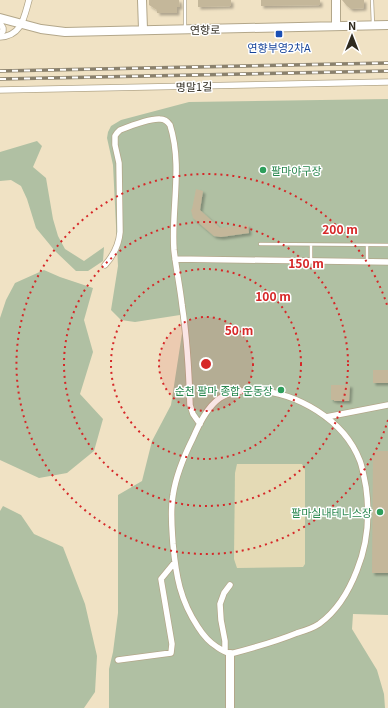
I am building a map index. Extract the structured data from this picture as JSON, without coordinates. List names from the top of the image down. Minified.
{"streets":{"main road":["연향로"],"street":["명말1길"]},"places":{"transit":["연향부영2차A"],"other":["팔마야구장","순천 팔마 종합 운동장","팔마실내테니스장"]},"north":"top","rings":["200 m","150 m","100 m","50 m"]}
